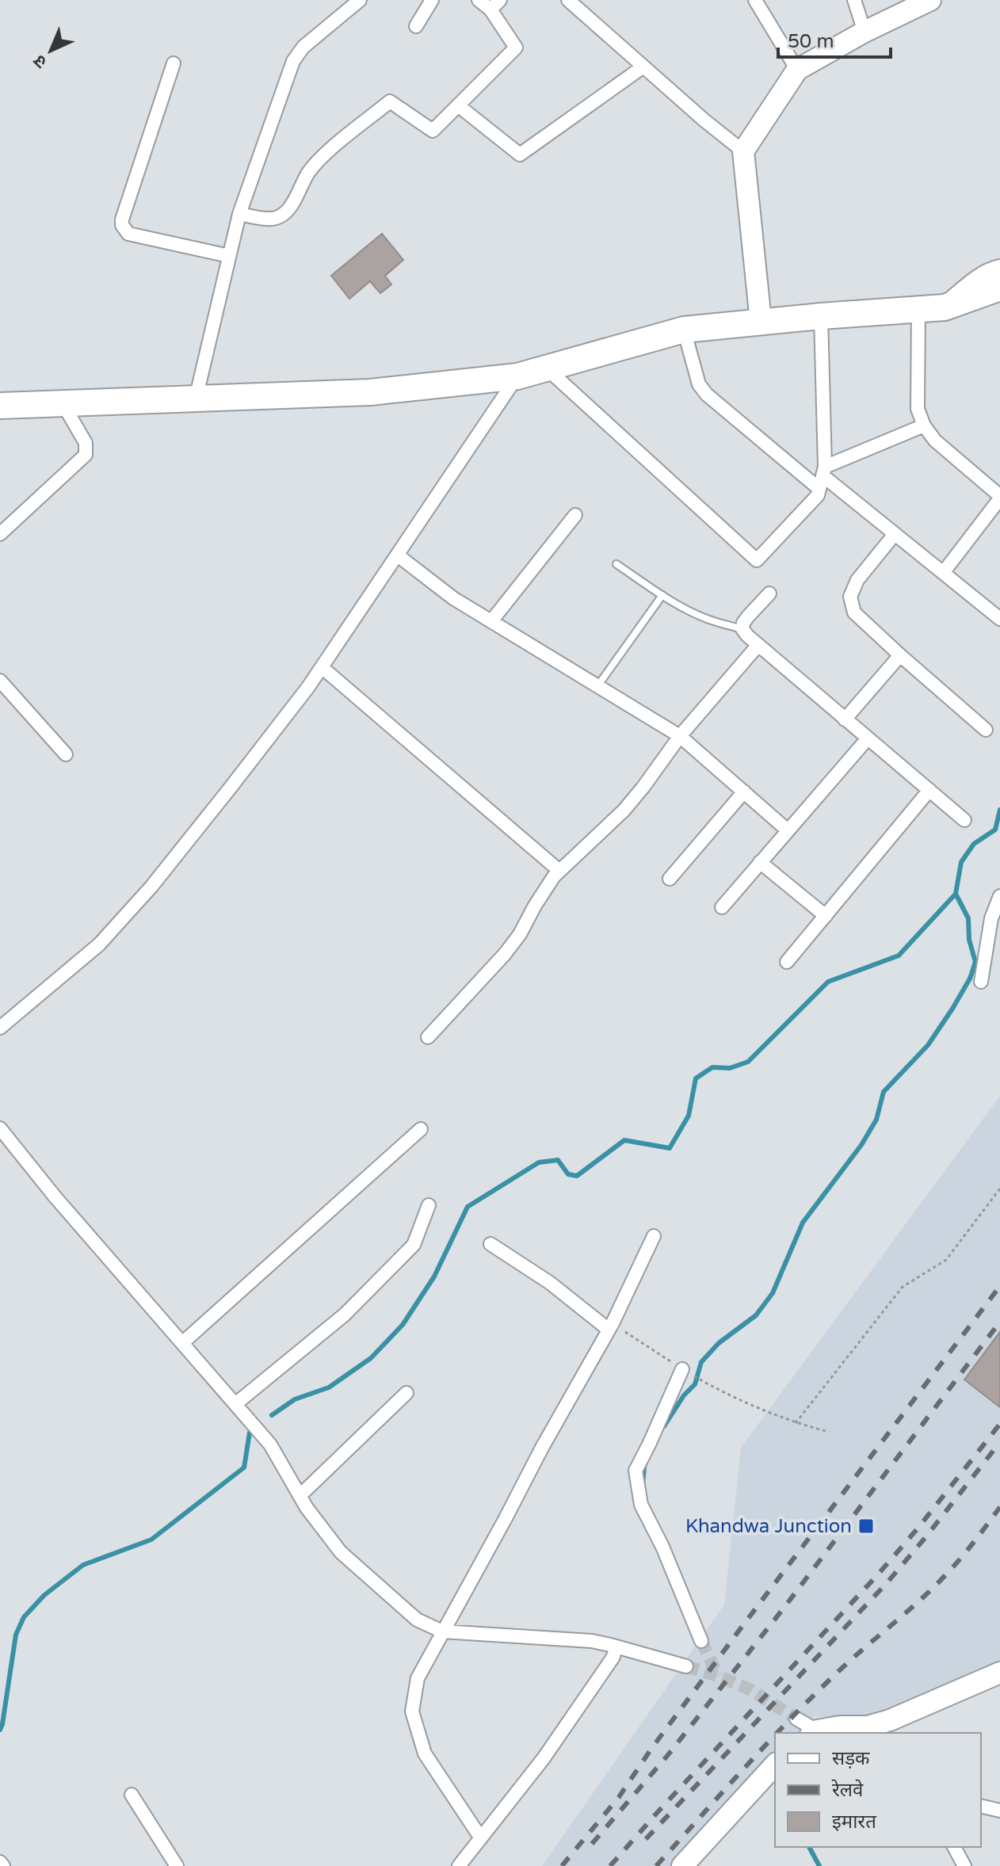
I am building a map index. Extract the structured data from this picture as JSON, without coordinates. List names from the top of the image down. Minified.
{"places":{"transit":["Khandwa Junction"]},"legend":["सड़क","रेलवे","इमारत"],"scale_bar":"50 m","north":"bottom left"}
